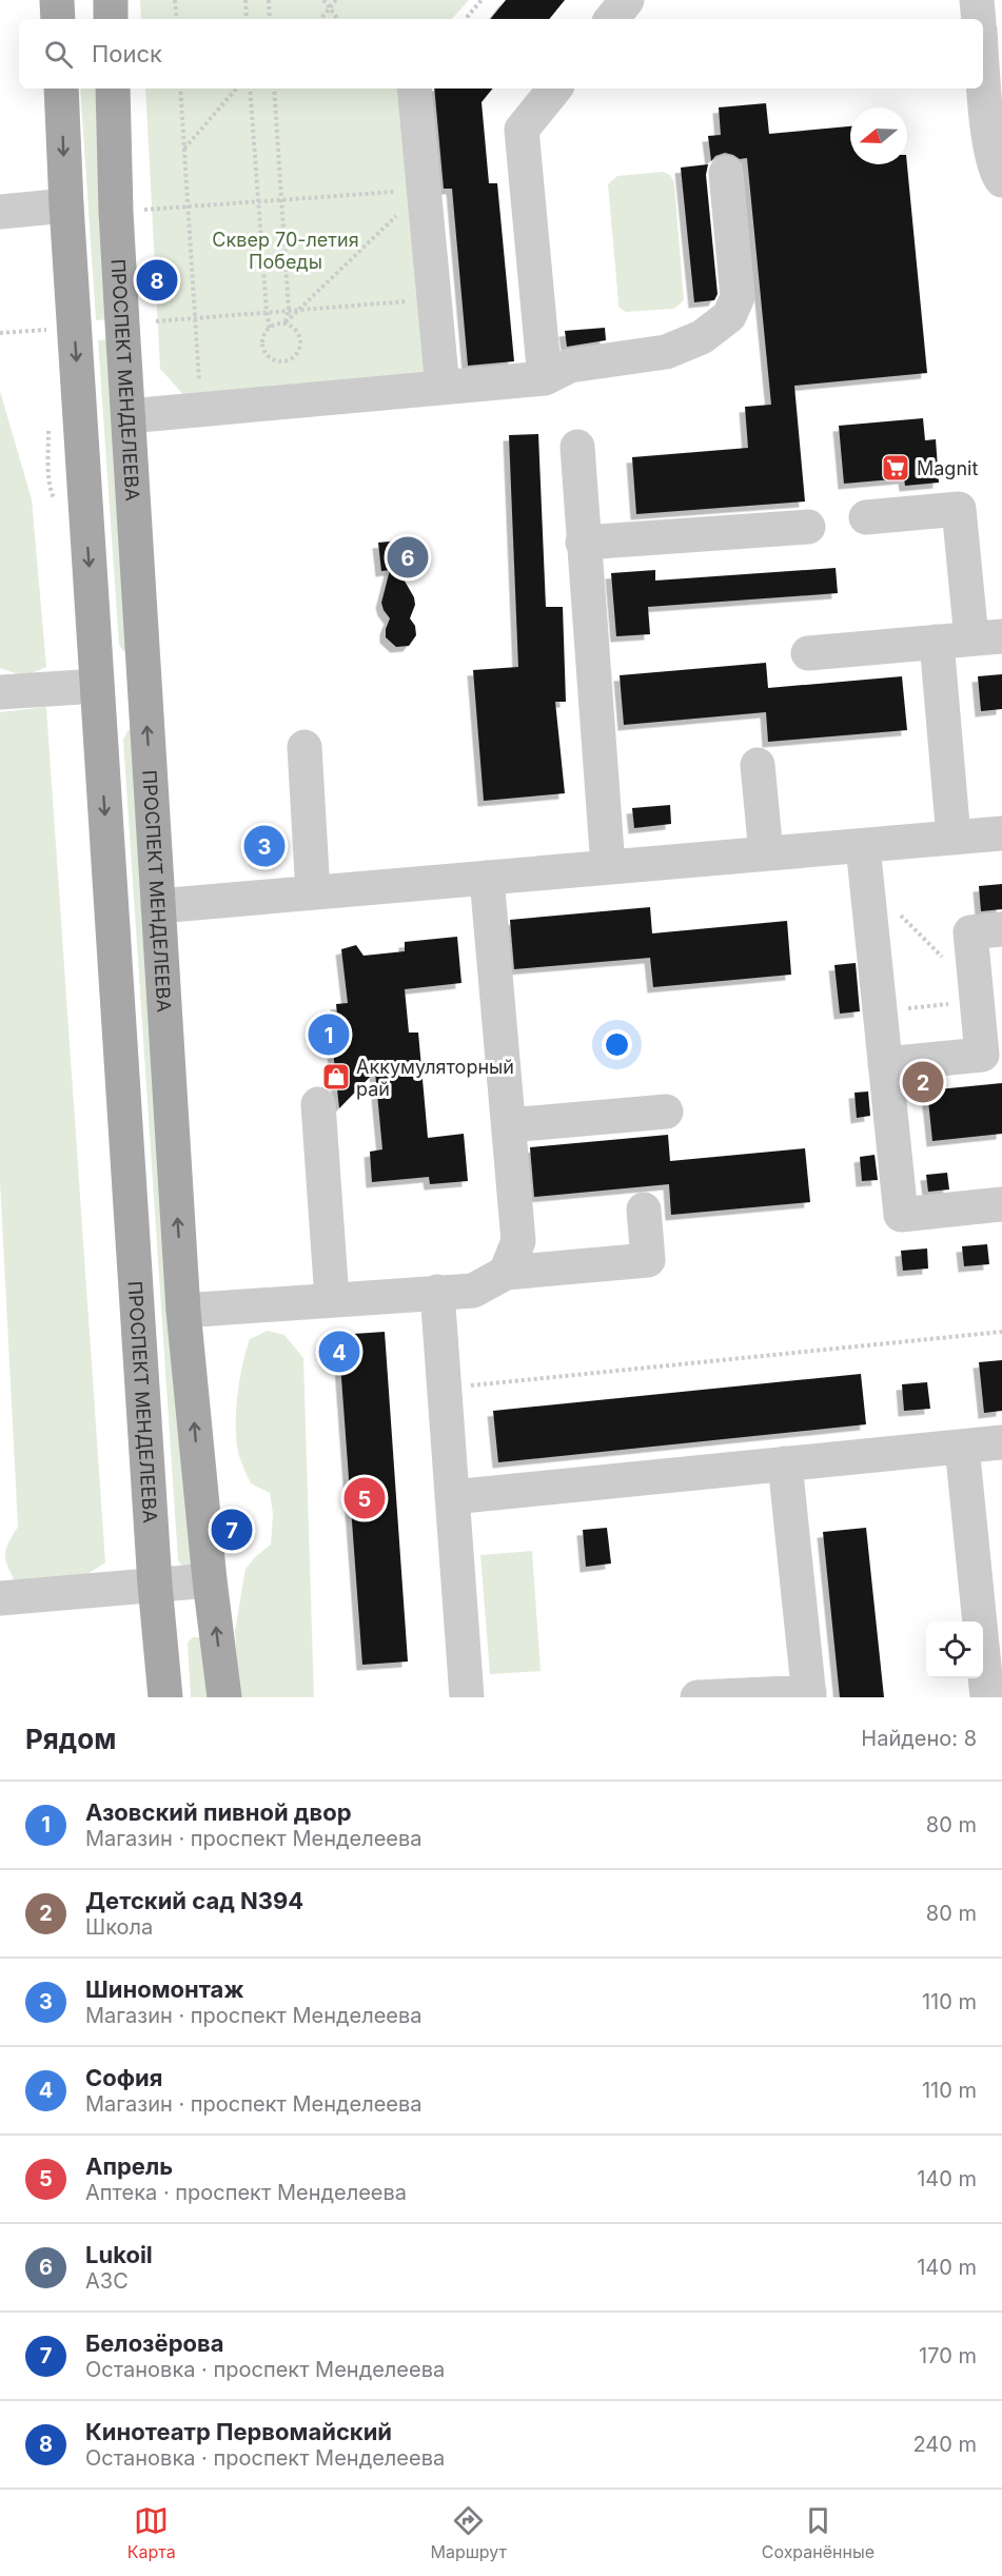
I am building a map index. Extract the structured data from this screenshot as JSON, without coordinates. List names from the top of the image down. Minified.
{"streets":{"main road":["ПРОСПЕКТ МЕНДЕЛЕЕВА"]},"parks":["Сквер 70-летия Победы"],"places":{"supermarket":["Magnit"],"shop":["Аккумуляторный рай"]},"north":"left","page":{"search":"Поиск","pins":["8","6","3","1","2","4","5","7"],"heading":["Рядом","Найдено: 8"],"list":[{"mark":"1","name":"Азовский пивной двор","note":"Магазин · проспект Менделеева","value":"80 m"},{"mark":"2","name":"Детский сад N394","note":"Школа","value":"80 m"},{"mark":"3","name":"Шиномонтаж","note":"Магазин · проспект Менделеева","value":"110 m"},{"mark":"4","name":"София","note":"Магазин · проспект Менделеева","value":"110 m"},{"mark":"5","name":"Апрель","note":"Аптека · проспект Менделеева","value":"140 m"},{"mark":"6","name":"Lukoil","note":"АЗС","value":"140 m"},{"mark":"7","name":"Белозёрова","note":"Остановка · проспект Менделеева","value":"170 m"},{"mark":"8","name":"Кинотеатр Первомайский","note":"Остановка · проспект Менделеева","value":"240 m"}],"nav":["Карта","Маршрут","Сохранённые"]}}
